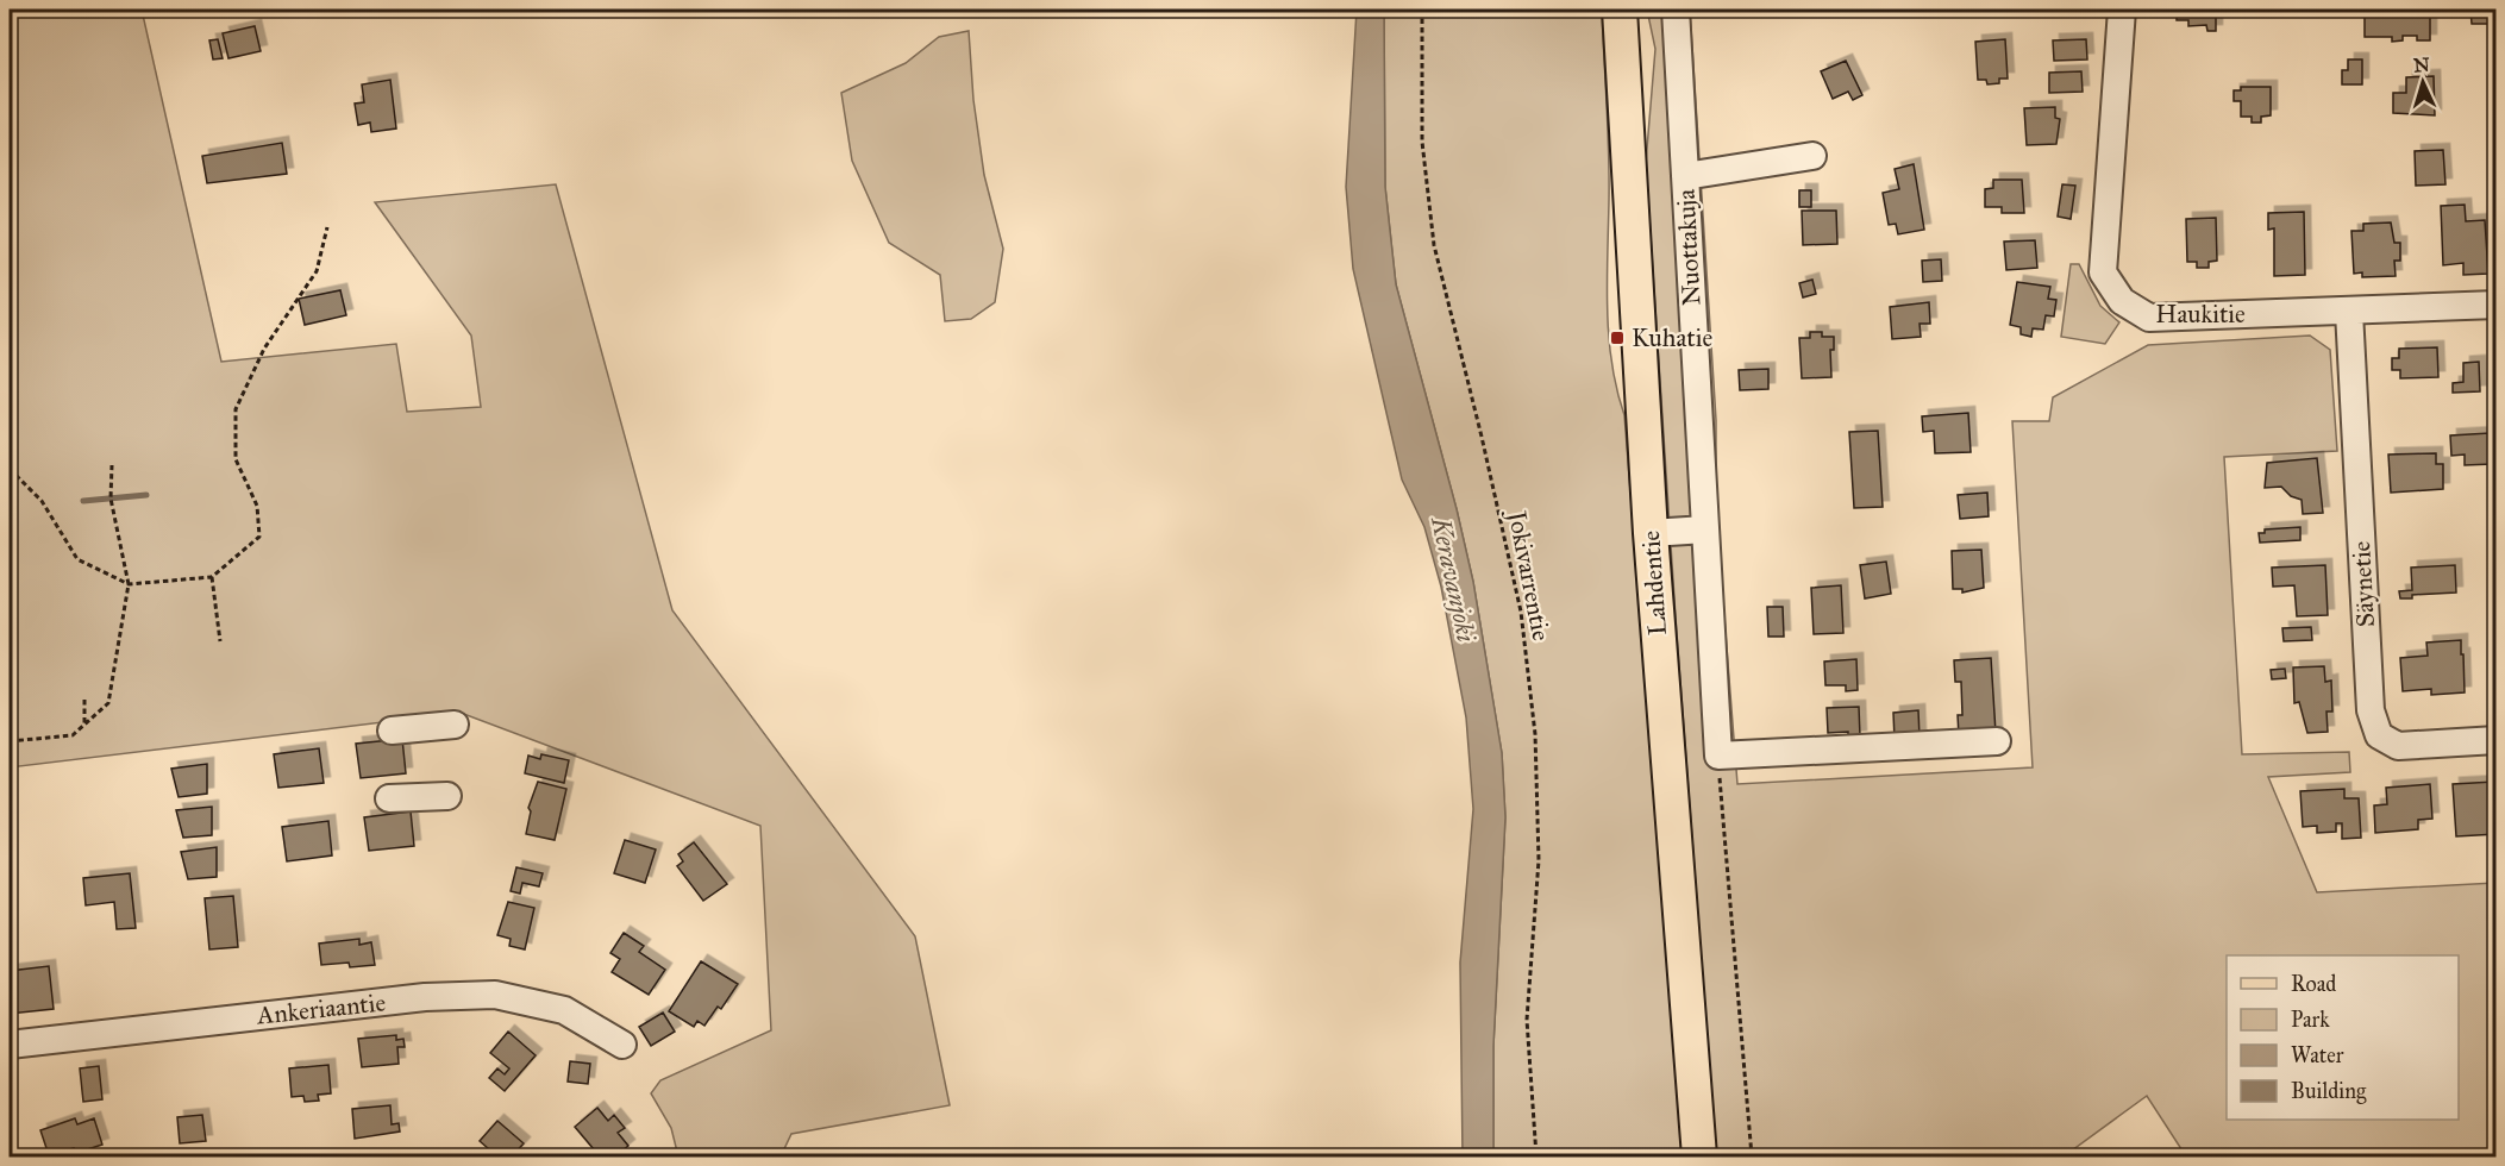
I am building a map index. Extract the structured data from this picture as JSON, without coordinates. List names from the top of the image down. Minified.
{"streets":{"main road":["Lahdentie"],"street":["Nuottakuja","Haukitie","Säynetie","Ankeriaantie"],"path":["Jokivarrentie"]},"crossings":[["Haukitie","Säynetie"]],"water":["Keravanjoki"],"places":{"transit":["Kuhatie"]},"legend":["Road","Park","Water","Building"],"north":"top"}
